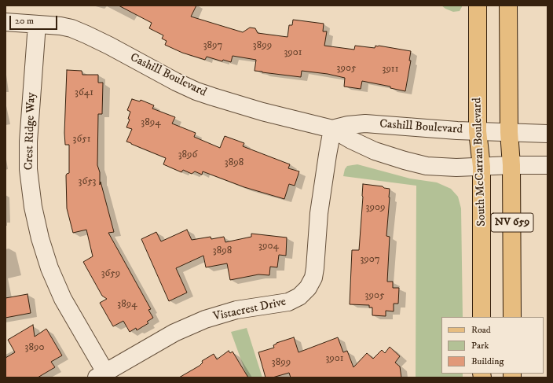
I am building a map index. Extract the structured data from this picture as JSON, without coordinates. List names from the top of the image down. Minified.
{"streets":{"main road":["South McCarran Boulevard","NV 659"],"street":["Cashill Boulevard","Crest Ridge Way","Vistacrest Drive"]},"crossings":[["Cashill Boulevard","Crest Ridge Way"],["Cashill Boulevard","South McCarran Boulevard"],["Cashill Boulevard","NV 659"],["Cashill Boulevard","Vistacrest Drive"],["Crest Ridge Way","Vistacrest Drive"]],"house_numbers":["3897","3899","3901","3905","3911","3641","3894","3651","3896","3898","3653","3909","3904","3898","3907","3659","3905","3894","3890","3901","3899"],"legend":["Road","Park","Building"],"scale_bar":"20 m"}
